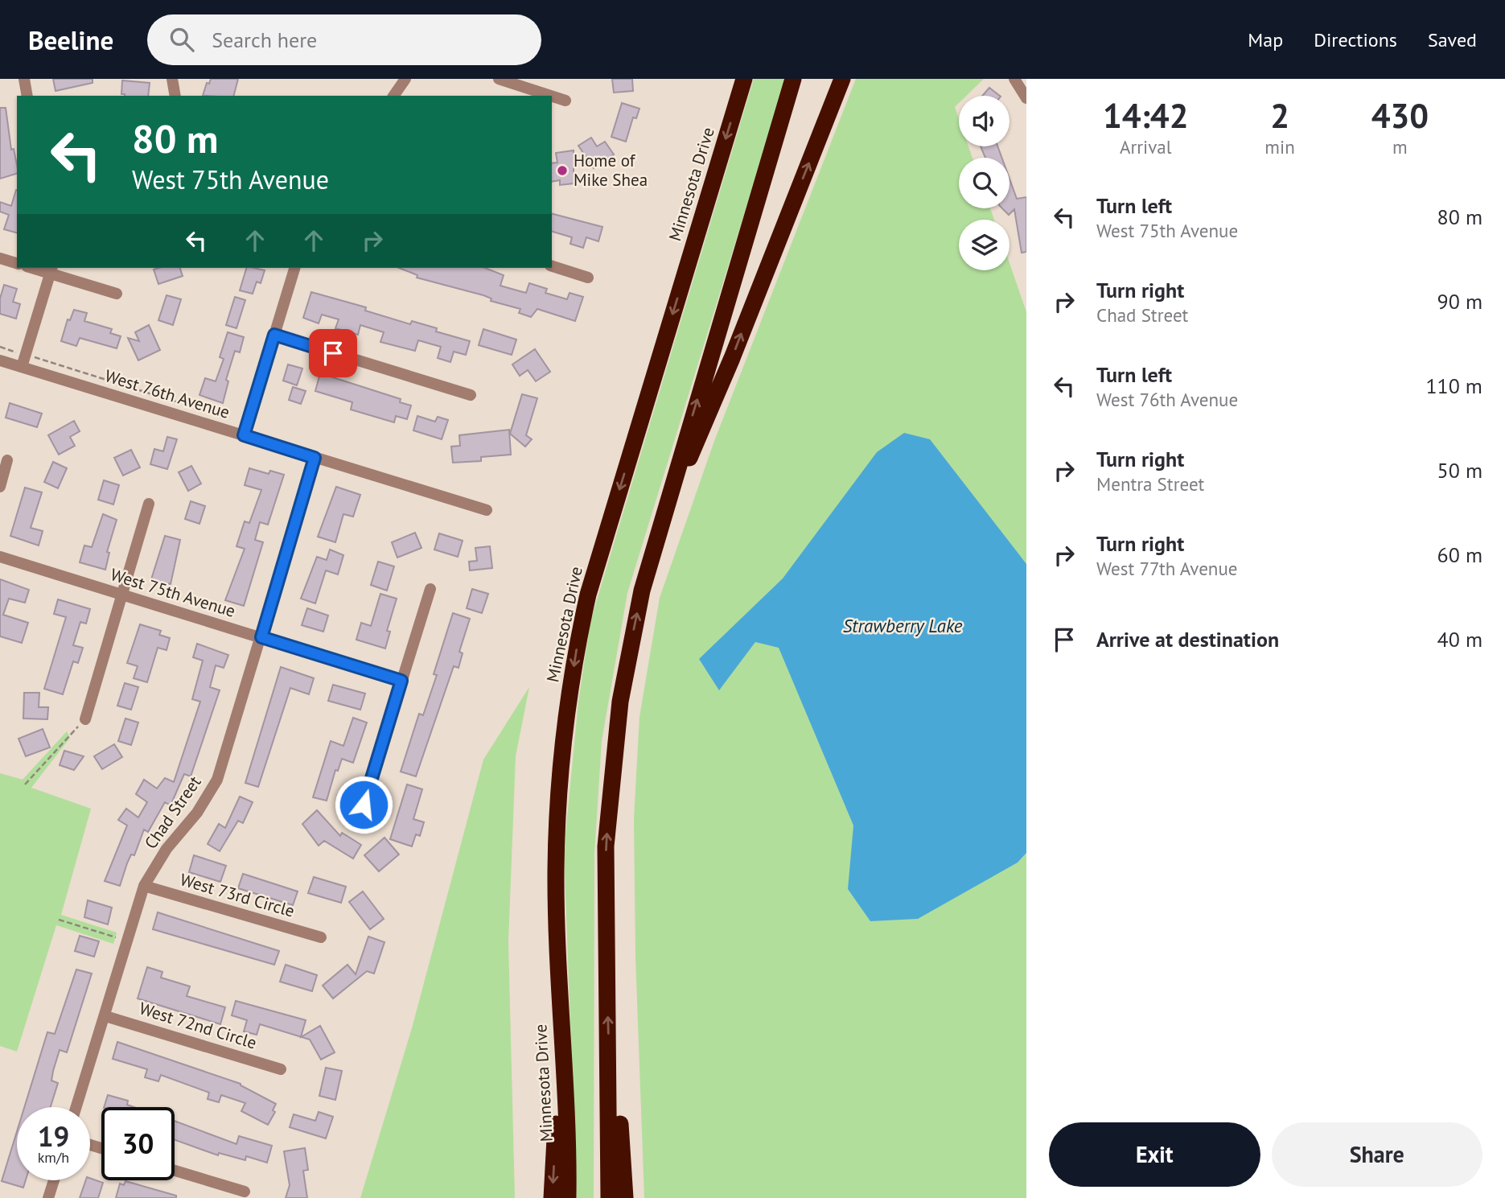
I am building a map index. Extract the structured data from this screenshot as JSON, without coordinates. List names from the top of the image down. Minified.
{"streets":{"highway":["Minnesota Drive"],"street":["West 76th Avenue","West 75th Avenue","Chad Street","West 73rd Circle","West 72nd Circle"]},"crossings":[["West 76th Avenue","Chad Street"],["West 75th Avenue","Chad Street"],["Chad Street","West 73rd Circle"],["Chad Street","West 72nd Circle"]],"water":["Strawberry Lake"],"places":["Home of Mike Shea"],"page":{"header":"Beeline","search":"Search here","nav":["Map","Directions","Saved"],"eta":["14:42","Arrival","2","min","430","m"],"turn":["80 m","West 75th Avenue"],"list":[{"name":"Turn left","note":"West 75th Avenue","value":"80 m"},{"name":"Turn right","note":"Chad Street","value":"90 m"},{"name":"Turn left","note":"West 76th Avenue","value":"110 m"},{"name":"Turn right","note":"Mentra Street","value":"50 m"},{"name":"Turn right","note":"West 77th Avenue","value":"60 m"},{"name":"Arrive at destination","value":"40 m"}],"speed":"19 km/h","limit":"30","buttons":["Exit","Share"]}}
